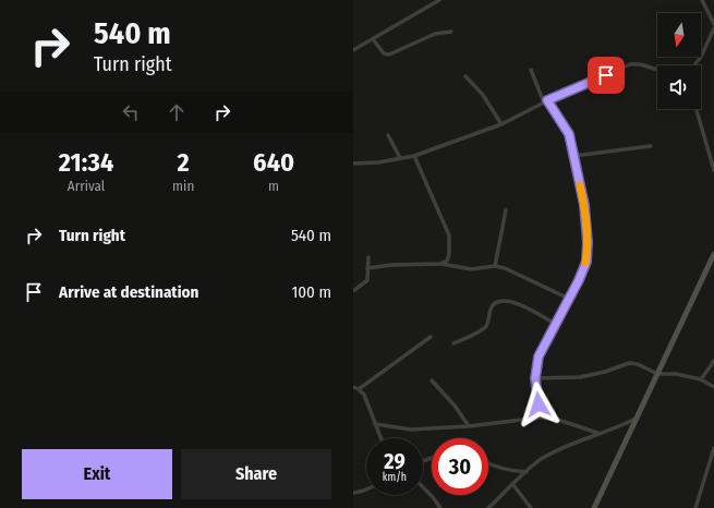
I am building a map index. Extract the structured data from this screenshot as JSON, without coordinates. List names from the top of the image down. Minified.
{"north":"bottom","page":{"turn":["540 m","Turn right"],"eta":["21:34","Arrival","2","min","640","m"],"list":[{"name":"Turn right","value":"540 m"},{"name":"Arrive at destination","value":"100 m"}],"speed":"29 km/h","limit":"30","buttons":["Exit","Share"]}}
